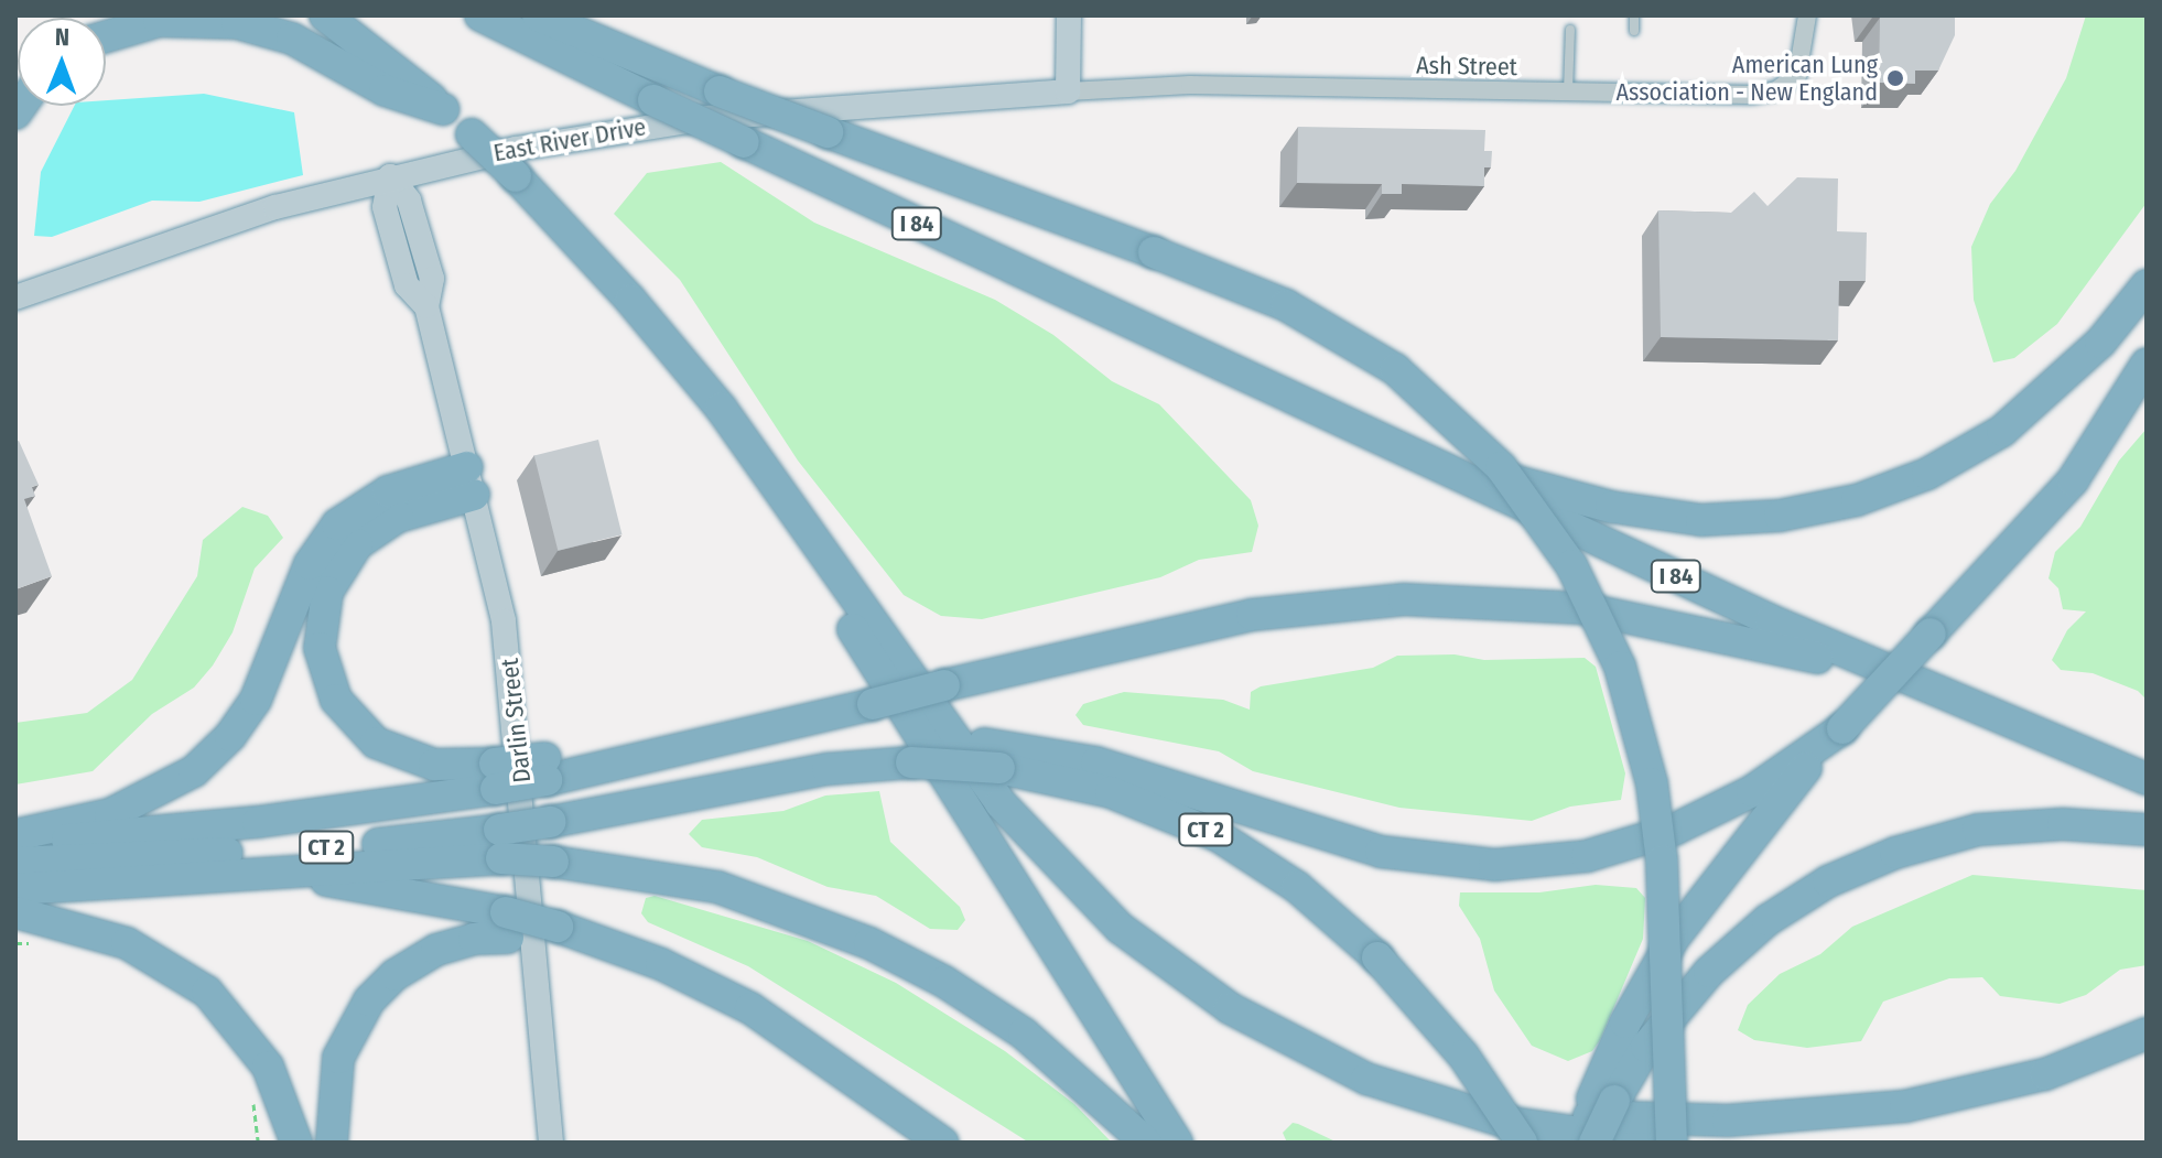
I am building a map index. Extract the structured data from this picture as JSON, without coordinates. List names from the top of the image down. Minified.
{"streets":{"highway":["I 84","CT 2"],"street":["Ash Street","East River Drive","Darlin Street"]},"crossings":[["Ash Street","East River Drive"],["East River Drive","Darlin Street"]],"places":["American Lung Association - New England"],"north":"top"}
